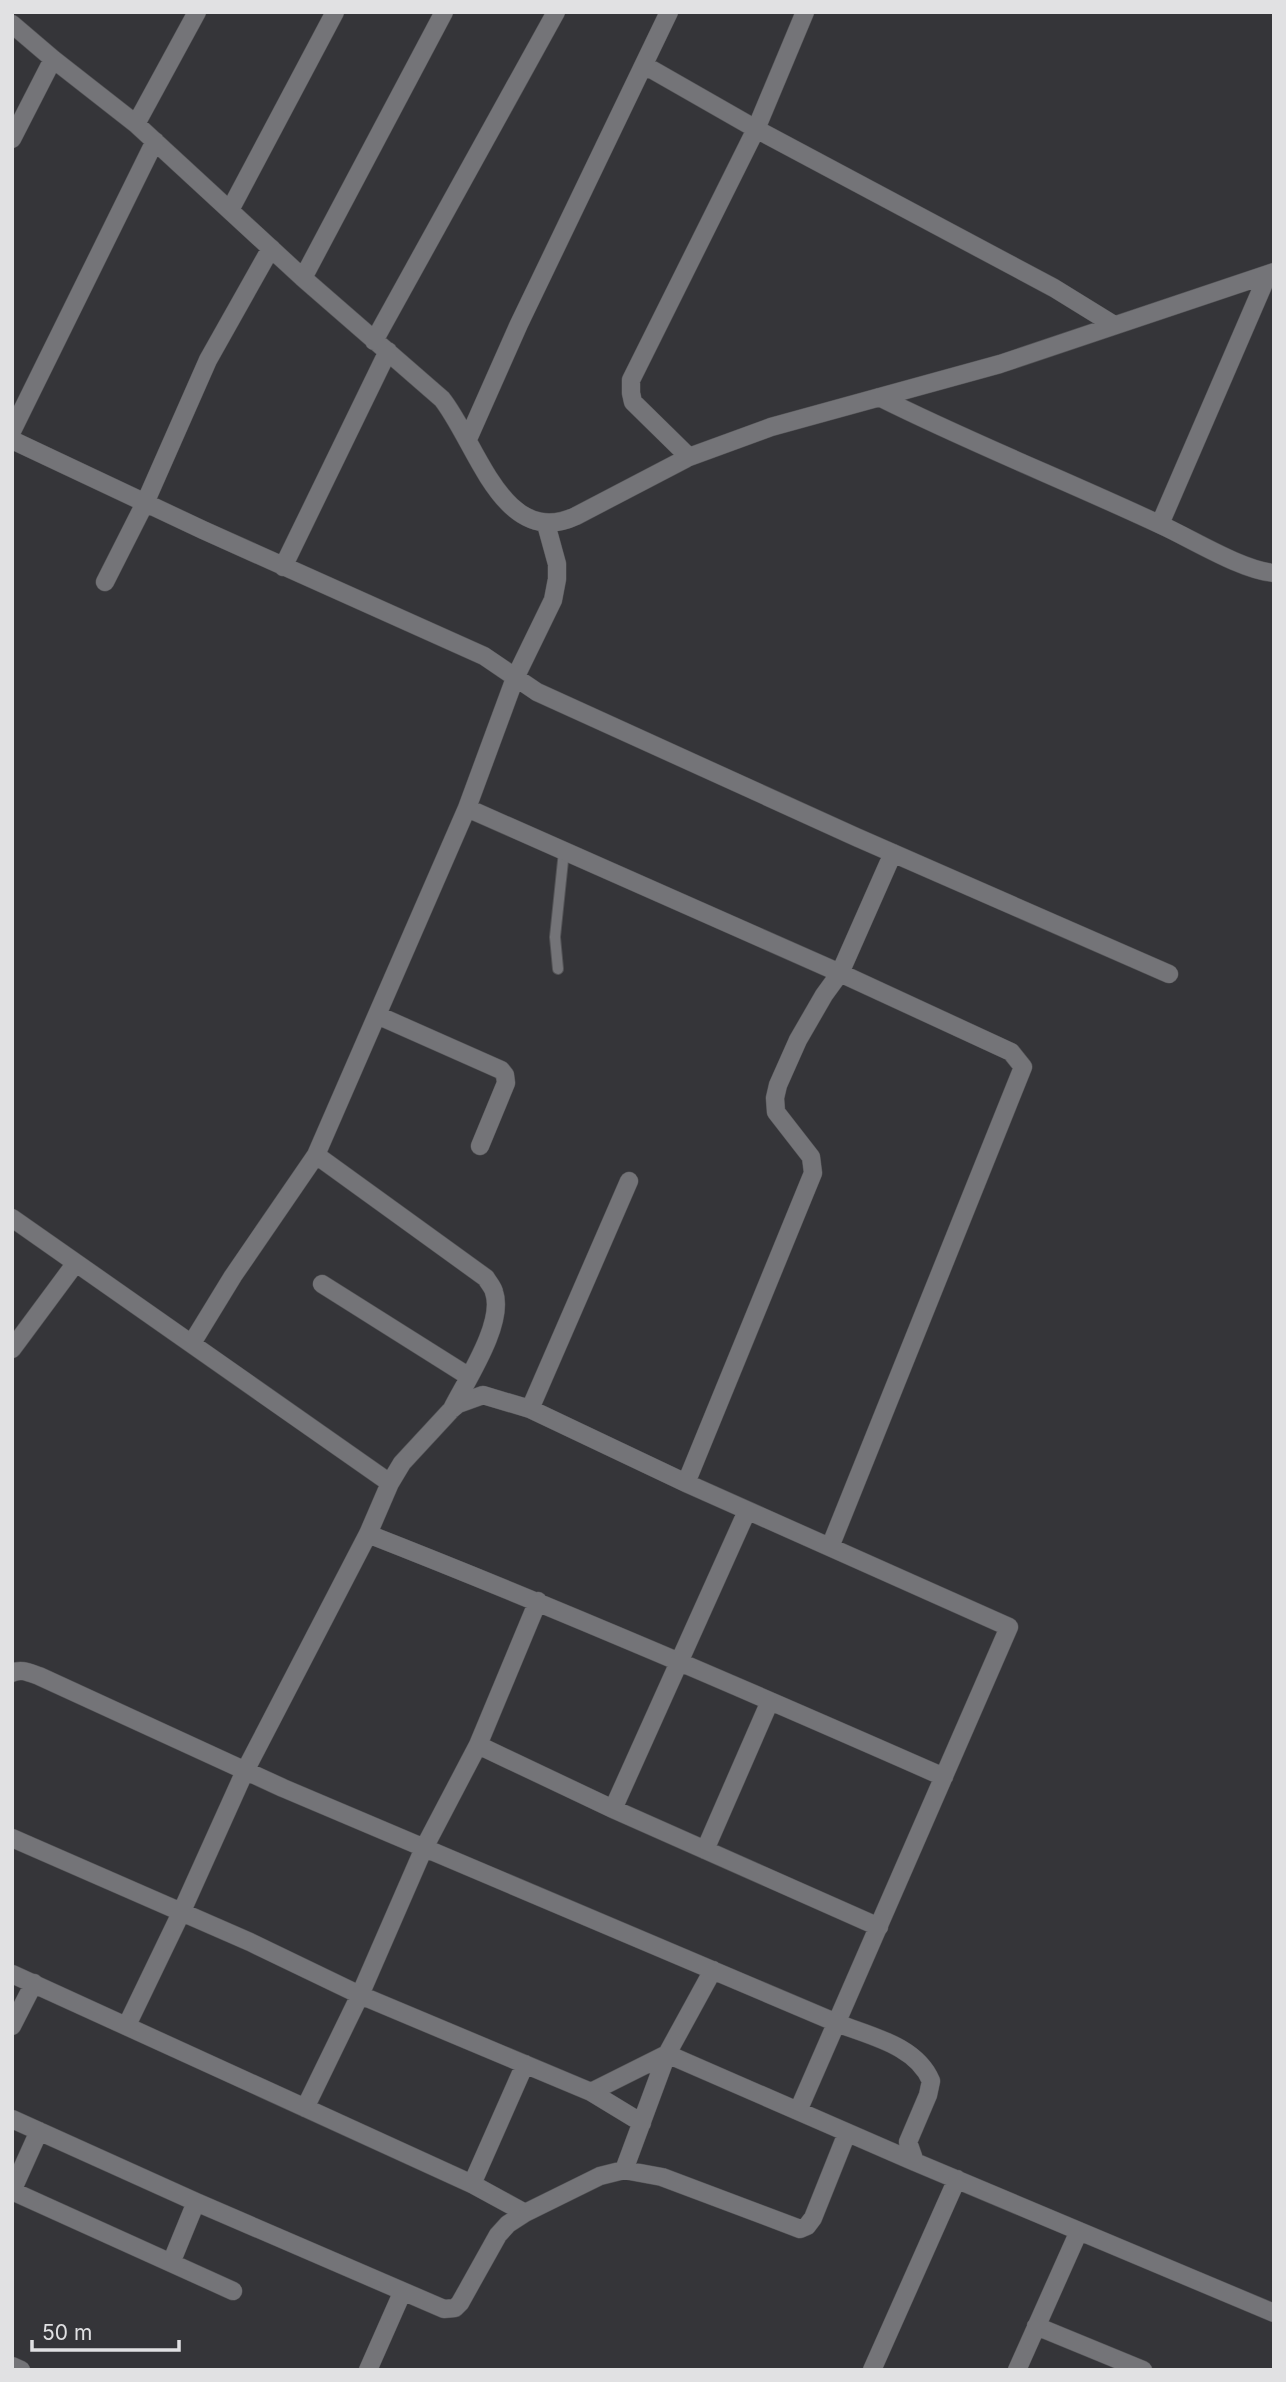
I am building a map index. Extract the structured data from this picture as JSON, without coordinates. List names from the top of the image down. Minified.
{"scale_bar":"50 m"}
